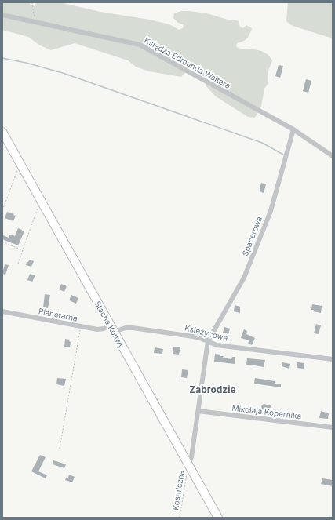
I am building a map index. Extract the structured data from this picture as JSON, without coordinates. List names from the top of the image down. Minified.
{"streets":{"main road":["Stacha Konwy"],"street":["Księdza Edmunda Waltera","Spacerowa","Planetarna","Księżycowa","Mikołaja Kopernika"],"path":["Kosmiczna"]},"crossings":[["Księdza Edmunda Waltera","Spacerowa"],["Spacerowa","Księżycowa"],["Planetarna","Stacha Konwy"],["Planetarna","Księżycowa"],["Stacha Konwy","Księżycowa"],["Stacha Konwy","Kosmiczna"]],"districts":["Zabrodzie"]}
